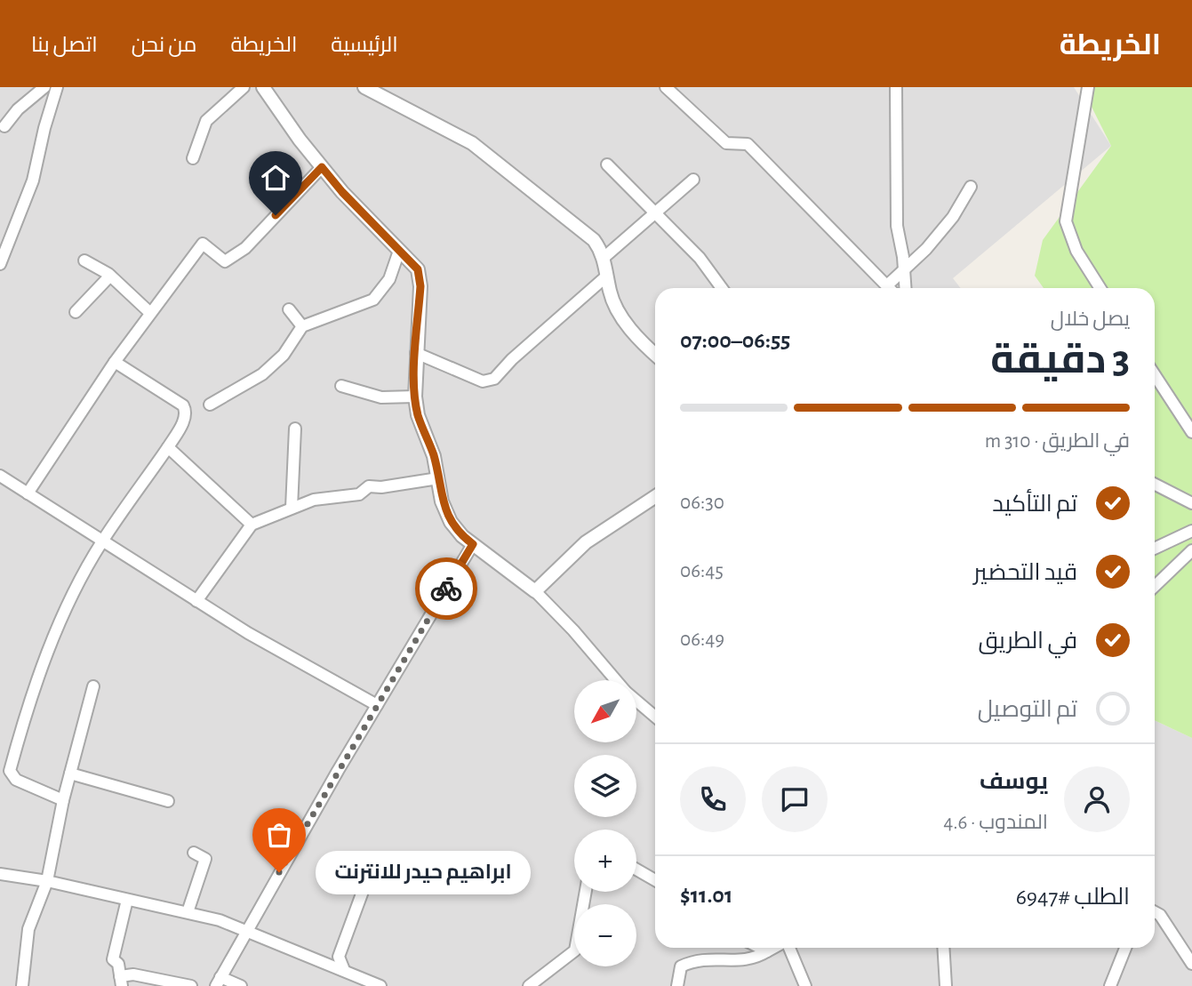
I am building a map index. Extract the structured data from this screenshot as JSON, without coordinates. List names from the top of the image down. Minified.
{"places":["ابراهيم حيدر للانترنت"],"north":"bottom left","page":{"header":"الخريطة","nav":["الرئيسية","الخريطة","من نحن","اتصل بنا"],"heading":["3 دقيقة","يصل خلال","06:55–07:00"],"panel":["يوسف","المندوب · 4.6","الطلب #6947","$11.01"],"bar":"في الطريق · 310 m","list":[["تم التأكيد","06:30"],["قيد التحضير","06:45"],["في الطريق","06:49"],"تم التوصيل"],"map_buttons":["+","−"],"bubble":"ابراهيم حيدر للانترنت"}}
